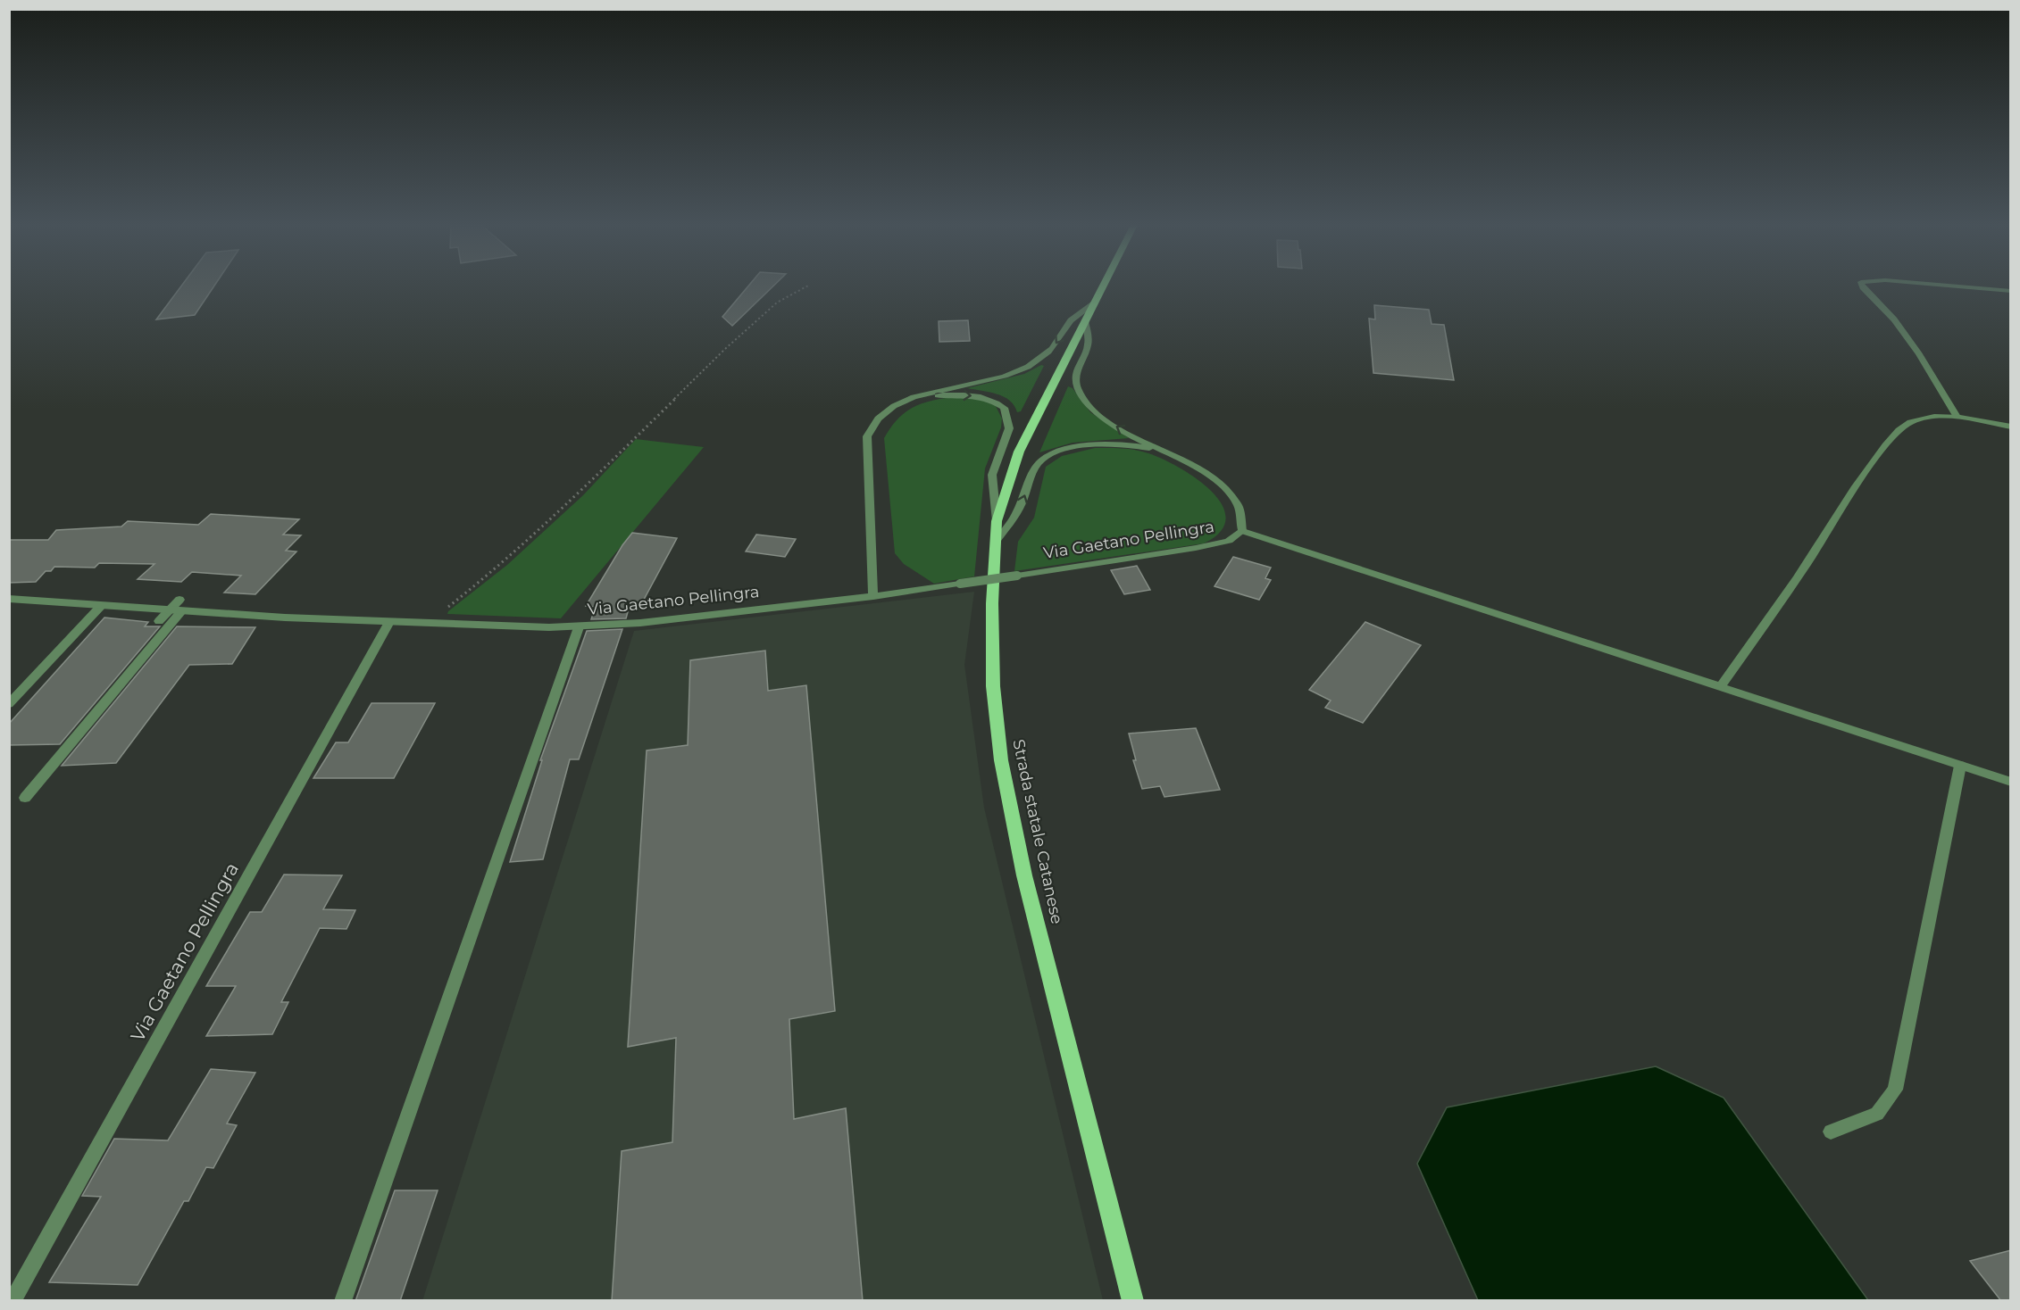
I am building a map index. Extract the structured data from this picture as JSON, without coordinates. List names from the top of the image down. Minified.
{"streets":{"main road":["Strada statale Catanese"],"street":["Via Gaetano Pellingra"]}}
